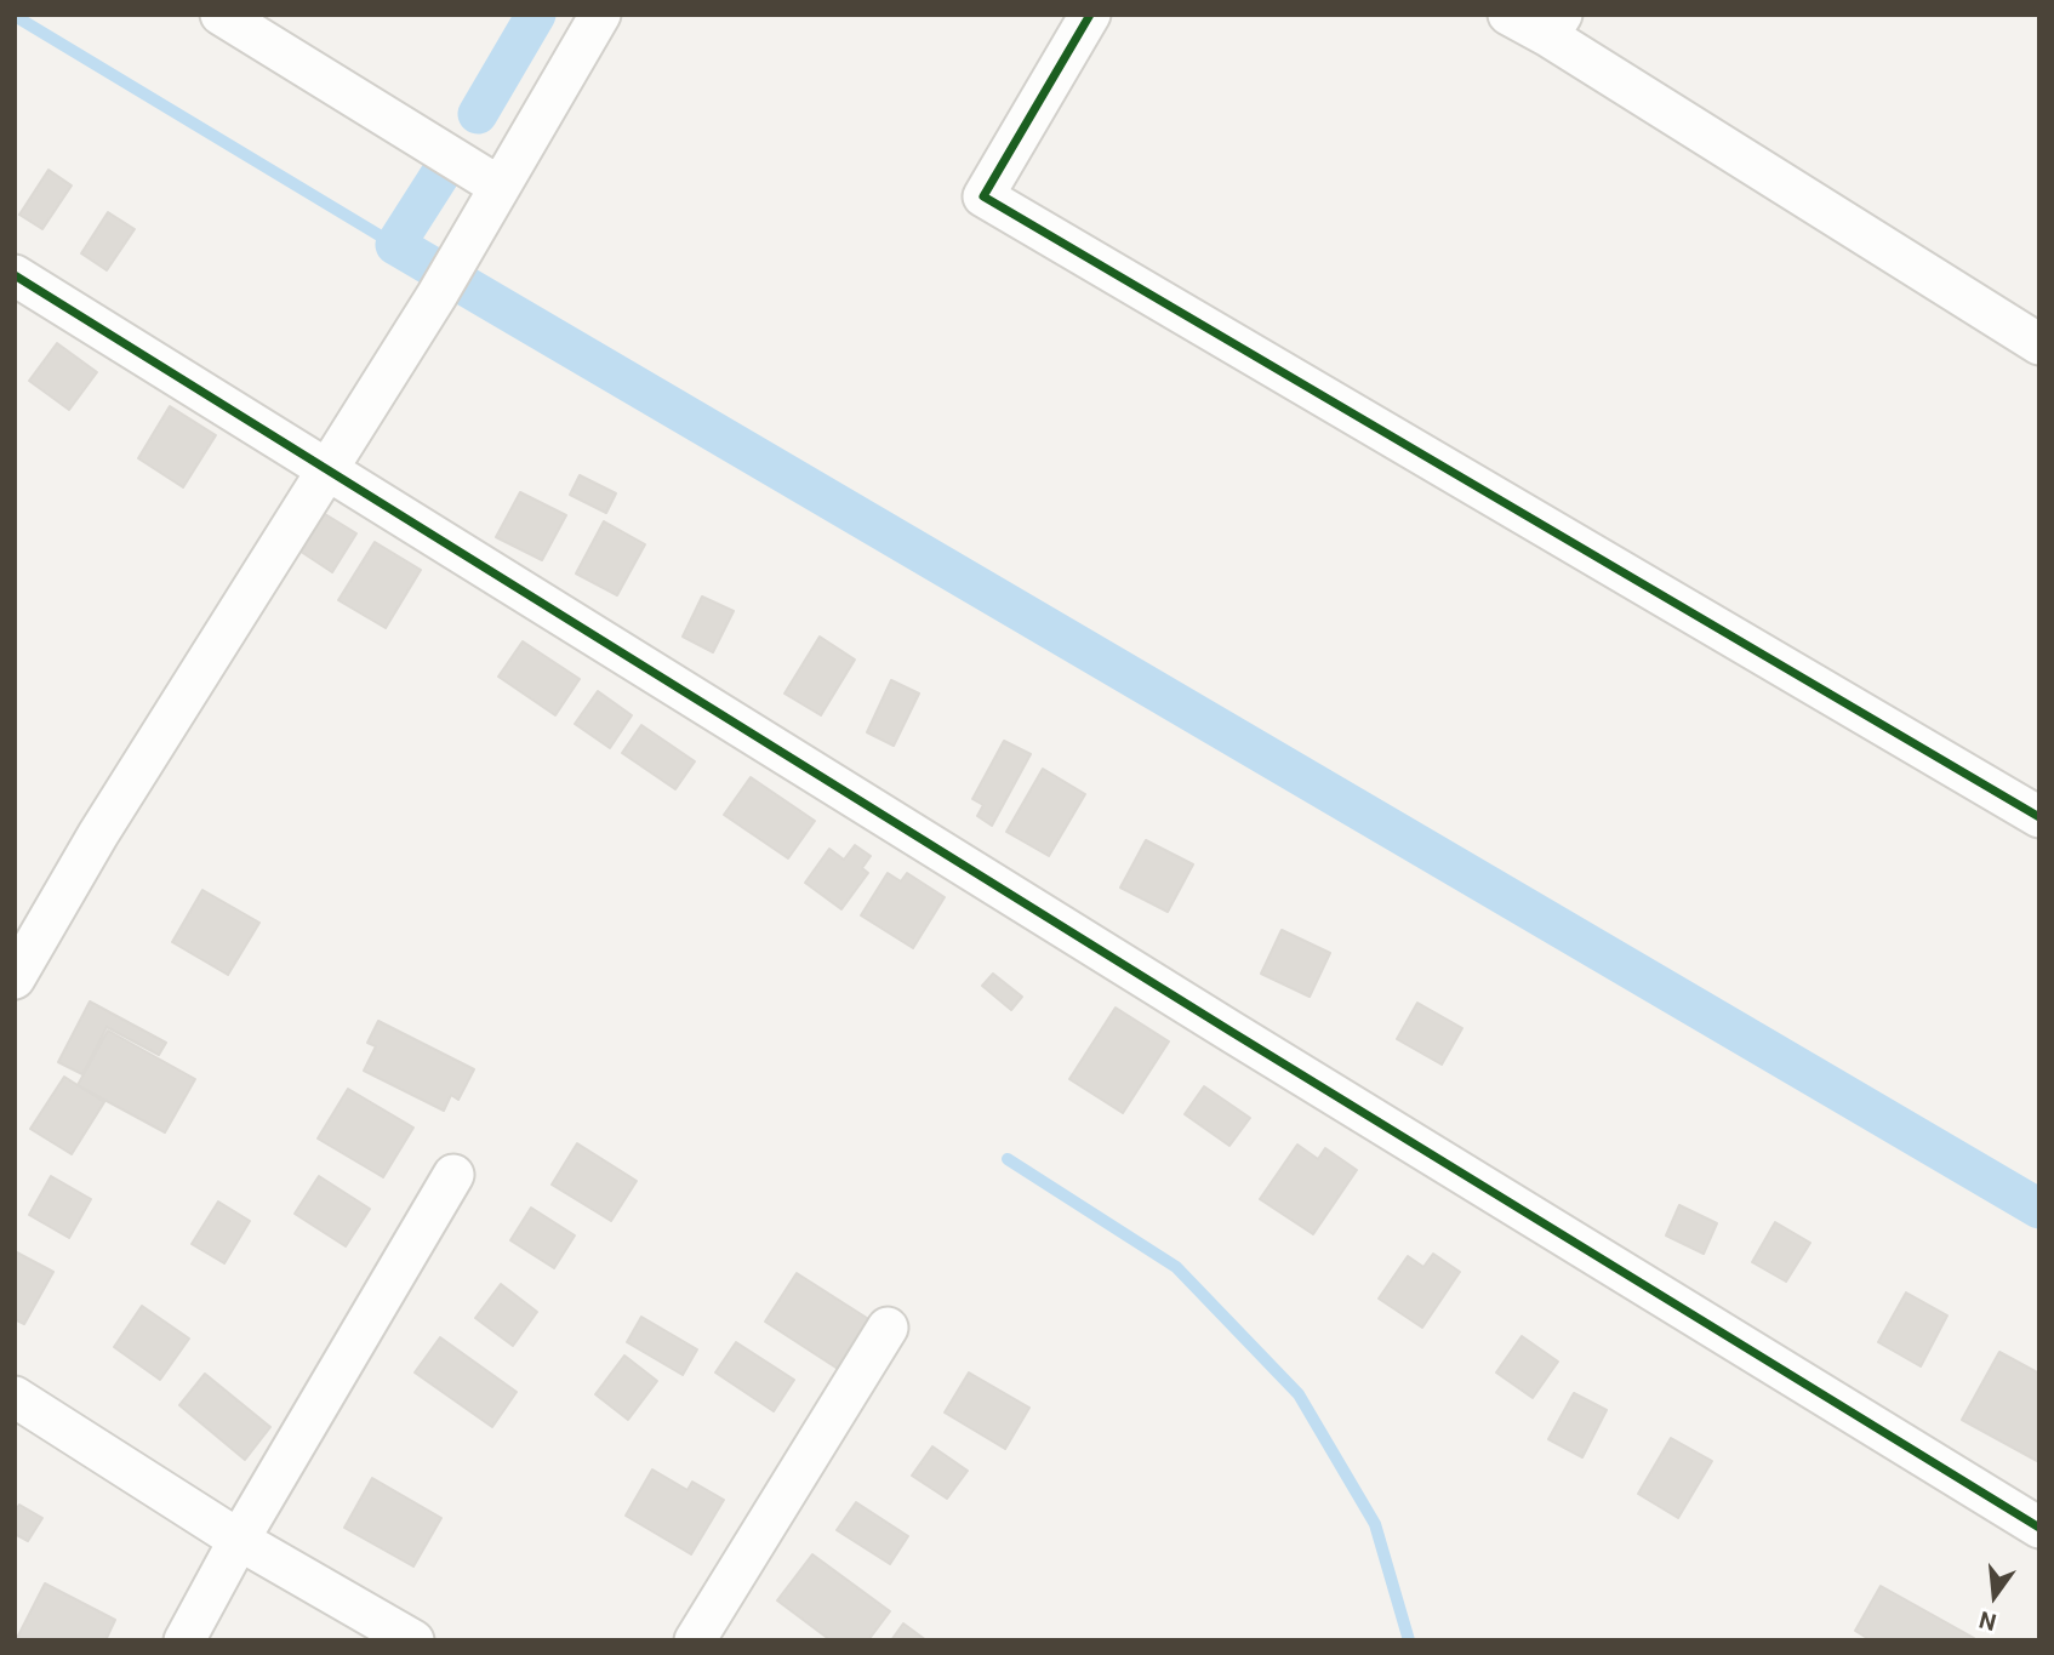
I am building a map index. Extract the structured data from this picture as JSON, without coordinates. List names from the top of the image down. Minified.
{"north":"bottom"}
